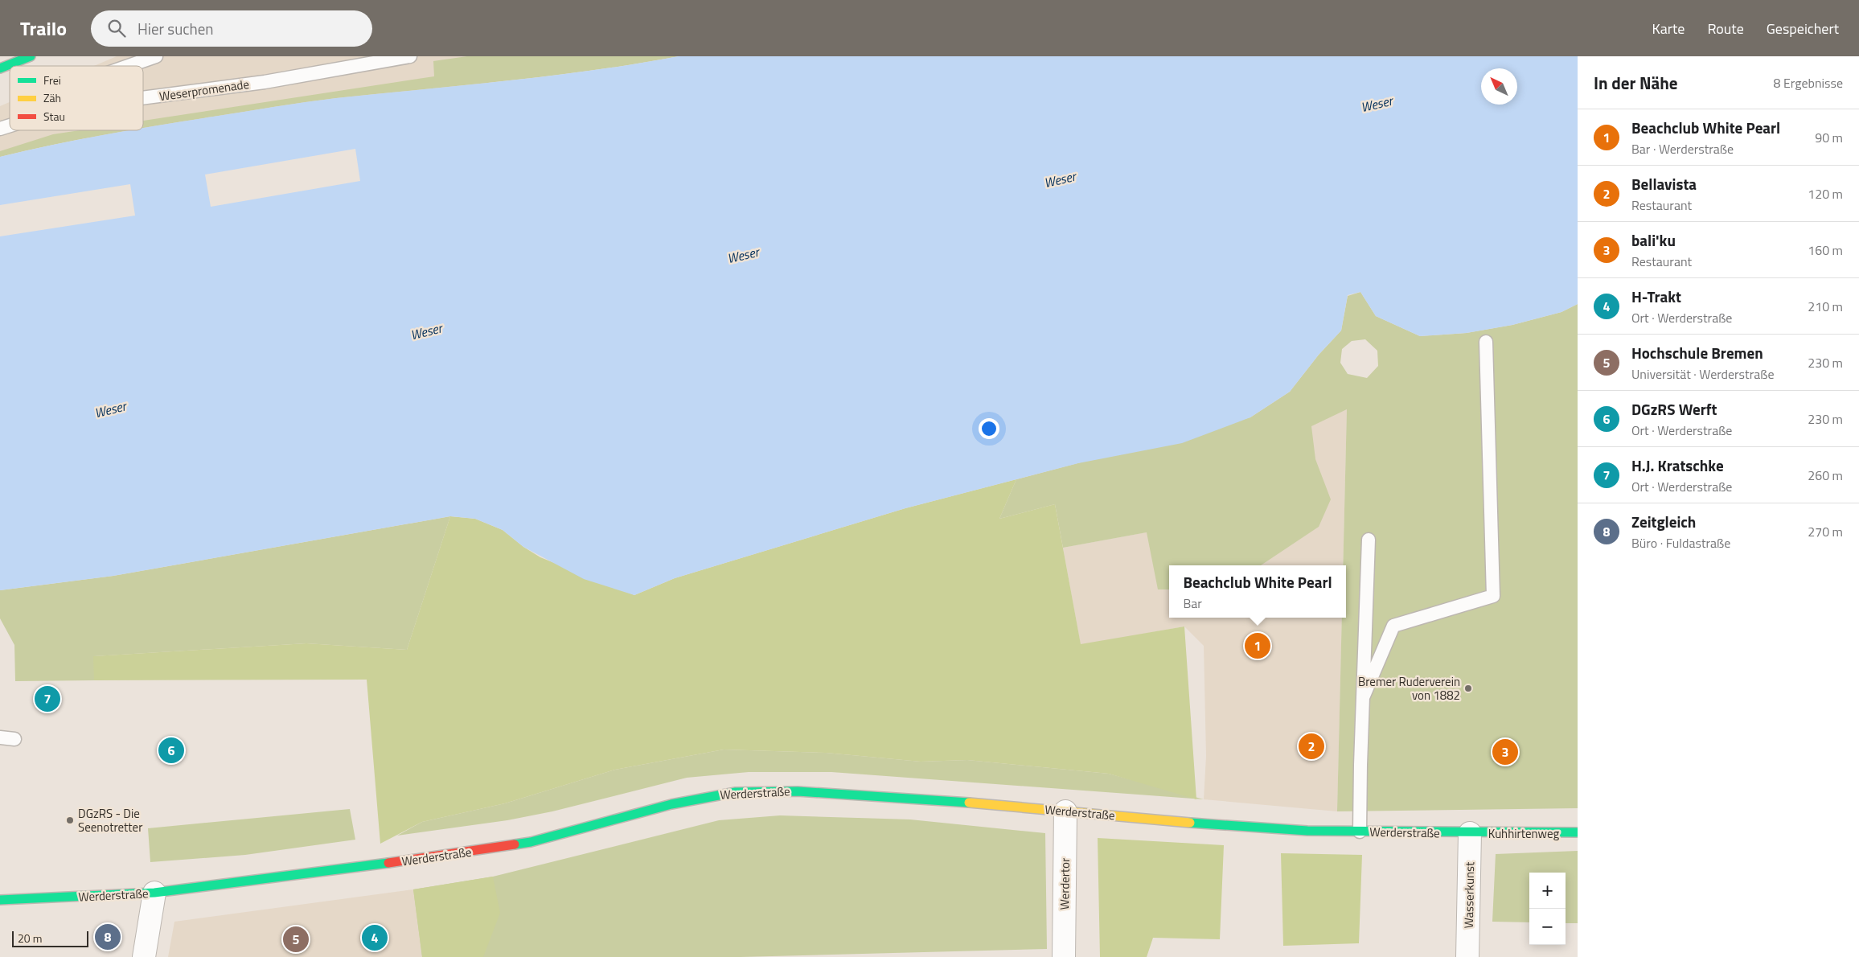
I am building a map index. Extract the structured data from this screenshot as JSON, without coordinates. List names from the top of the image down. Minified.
{"streets":{"street":["Werderstraße","Kuhhirtenweg","Werdertor","Wasserkunst"],"lane":["Weserpromenade"]},"crossings":[["Werderstraße","Kuhhirtenweg"],["Werderstraße","Werdertor"],["Werderstraße","Wasserkunst"],["Kuhhirtenweg","Wasserkunst"]],"water":["Weser"],"places":["Bremer Ruderverein von 1882","DGzRS - Die Seenotretter"],"legend":["Frei","Zäh","Stau"],"scale_bar":"20 m","north":"top left","page":{"header":"Trailo","search":"Hier suchen","nav":["Karte","Route","Gespeichert"],"heading":["In der Nähe","8 Ergebnisse"],"list":[{"mark":"1","name":"Beachclub White Pearl","note":"Bar · Werderstraße","value":"90 m"},{"mark":"2","name":"Bellavista","note":"Restaurant","value":"120 m"},{"mark":"3","name":"bali'ku","note":"Restaurant","value":"160 m"},{"mark":"4","name":"H-Trakt","note":"Ort · Werderstraße","value":"210 m"},{"mark":"5","name":"Hochschule Bremen","note":"Universität · Werderstraße","value":"230 m"},{"mark":"6","name":"DGzRS Werft","note":"Ort · Werderstraße","value":"230 m"},{"mark":"7","name":"H.J. Kratschke","note":"Ort · Werderstraße","value":"260 m"},{"mark":"8","name":"Zeitgleich","note":"Büro · Fuldastraße","value":"270 m"}],"popup":["Beachclub White Pearl","Bar"],"pins":["1","7","2","6","3","8","4","5"],"map_buttons":["+","−"],"scale":"20 m"}}
